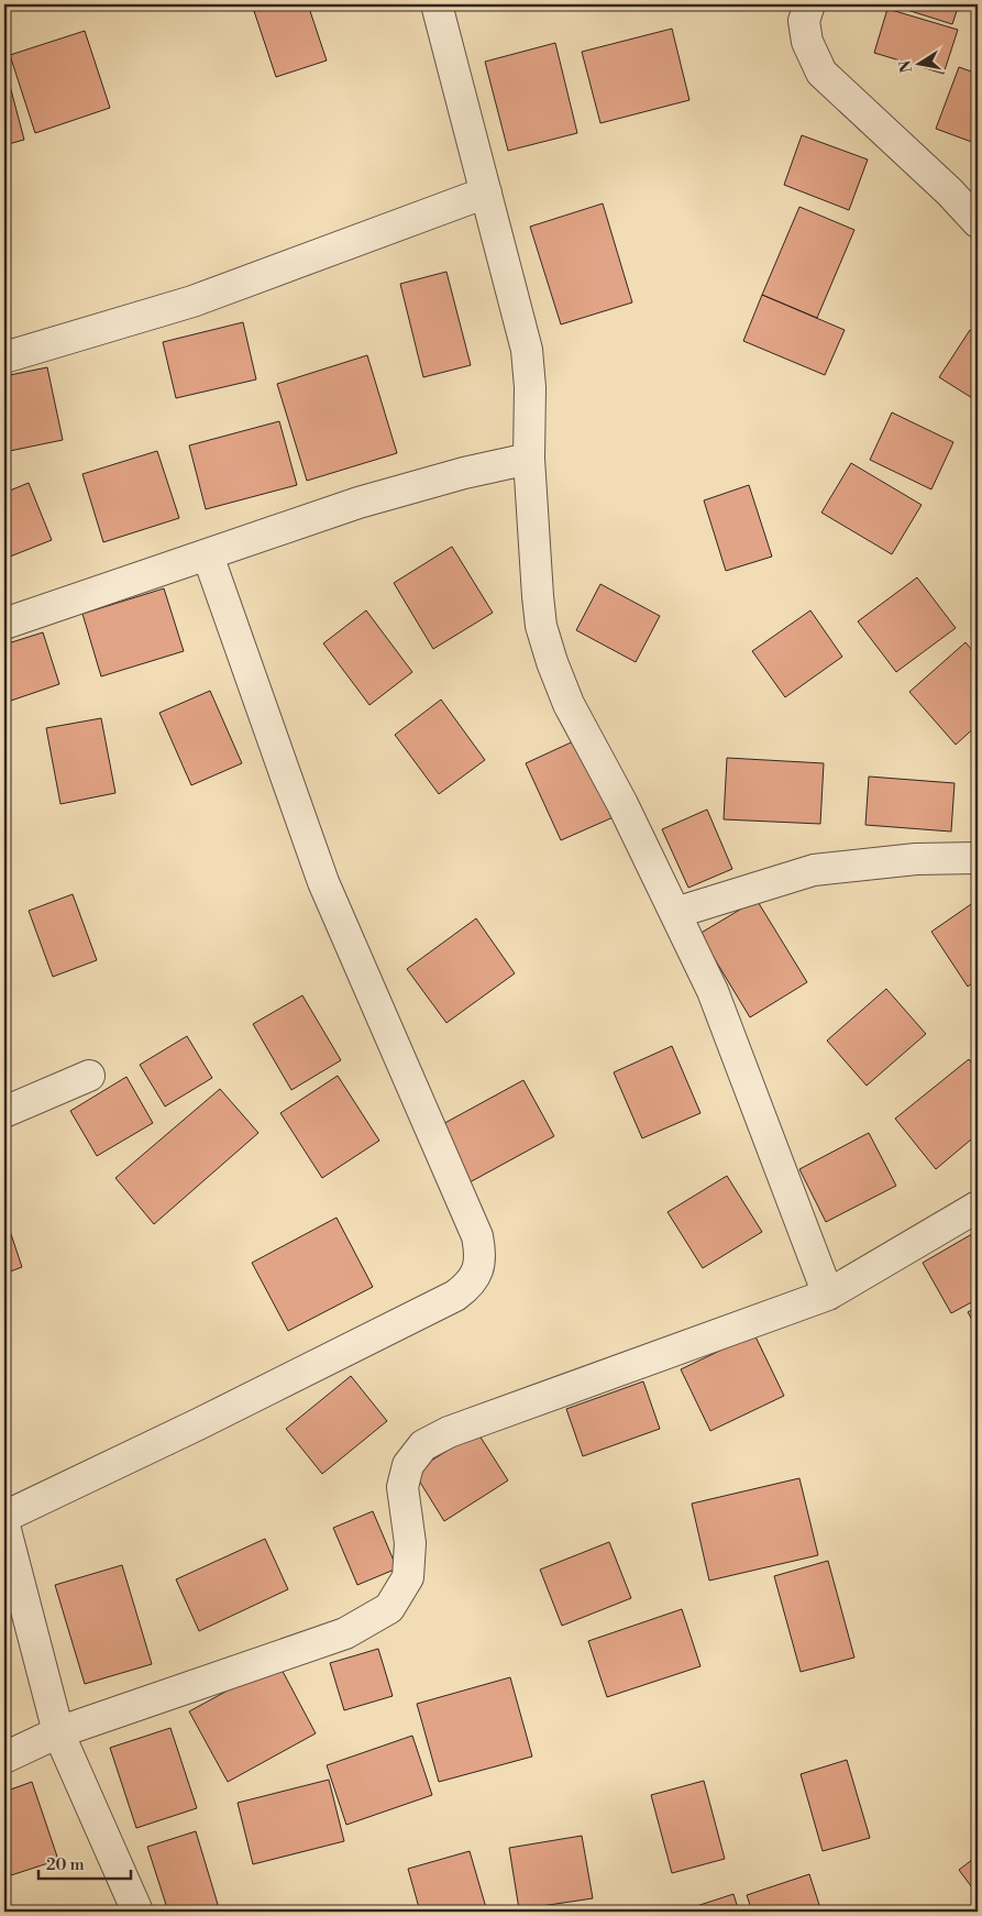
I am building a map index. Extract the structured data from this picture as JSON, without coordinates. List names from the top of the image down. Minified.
{"scale_bar":"20 m","north":"left"}
